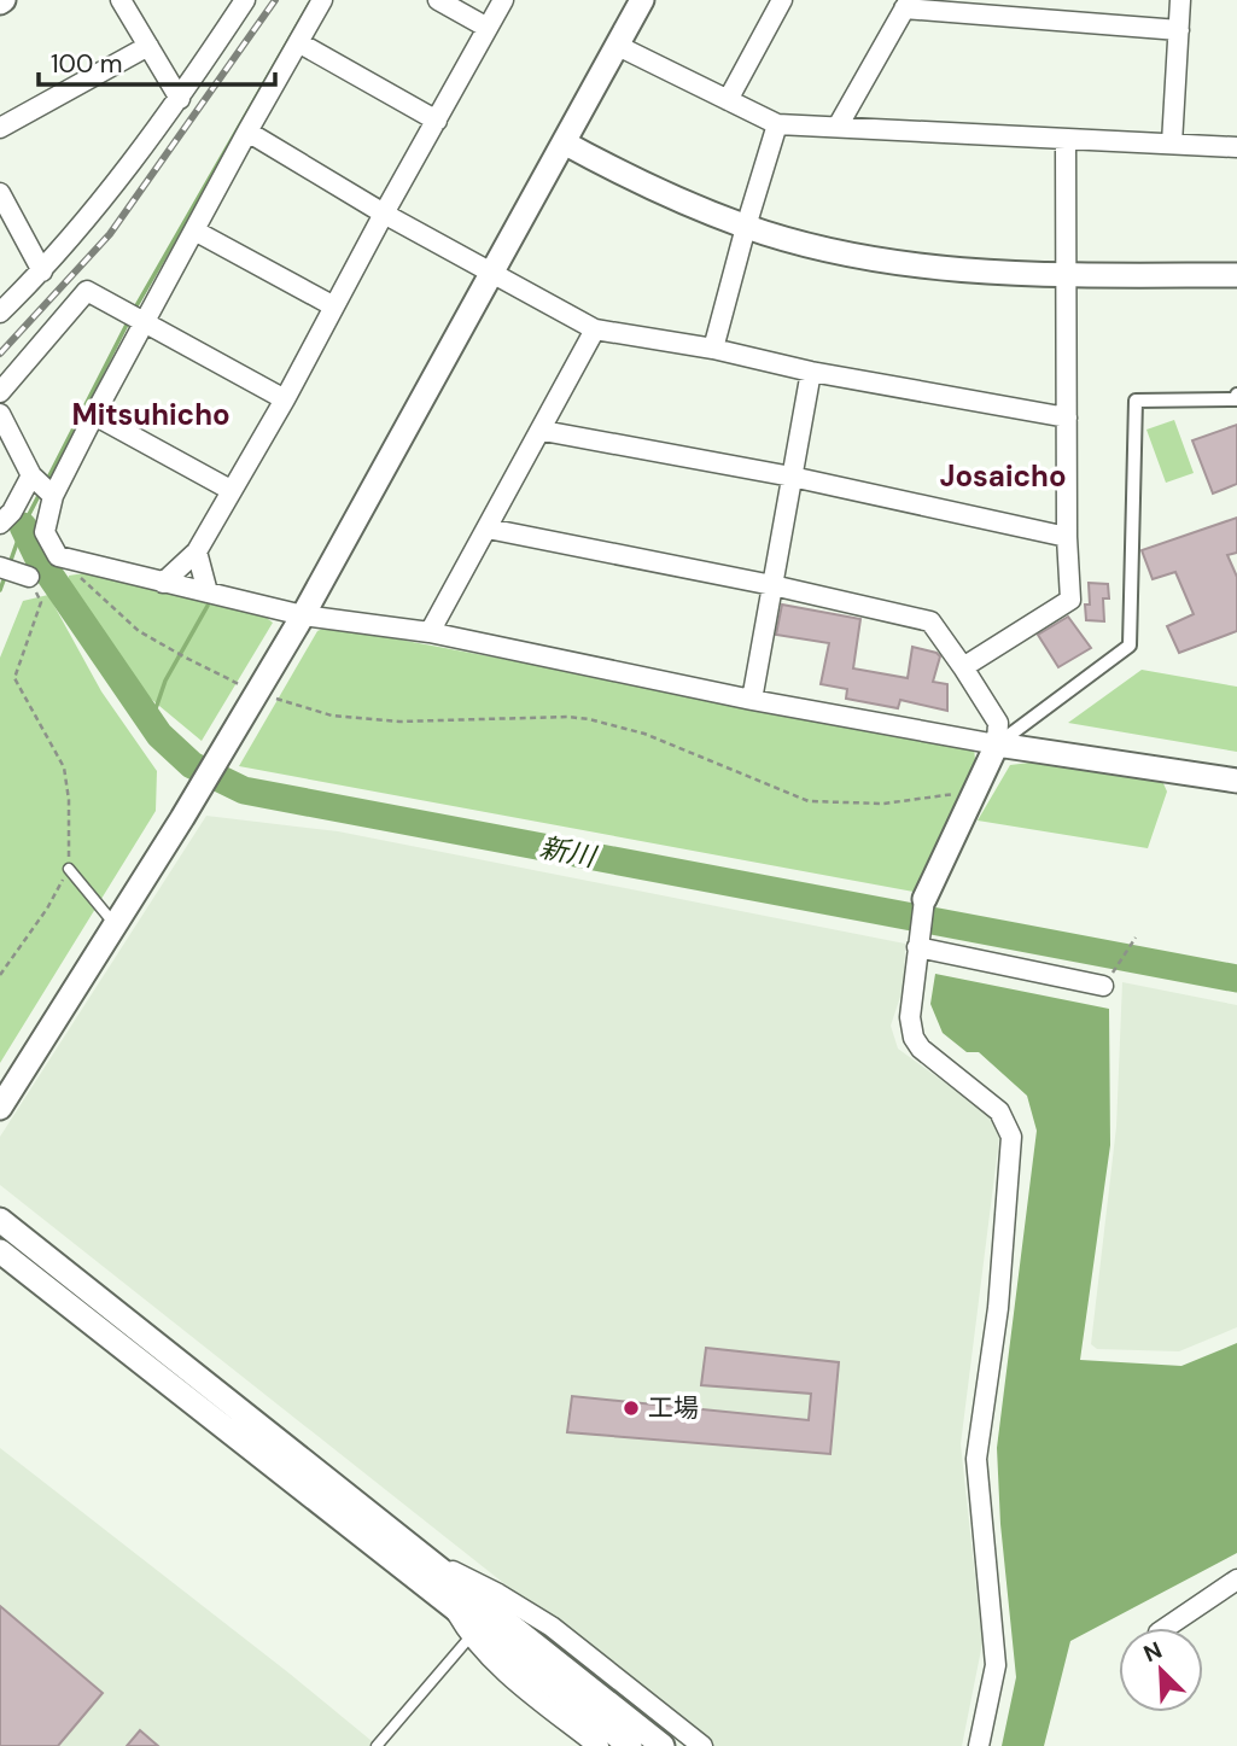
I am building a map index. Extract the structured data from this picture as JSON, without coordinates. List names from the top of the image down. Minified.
{"districts":["Mitsuhicho","Josaicho"],"water":["新川"],"places":["工場"],"scale_bar":"100 m","north":"top left"}
